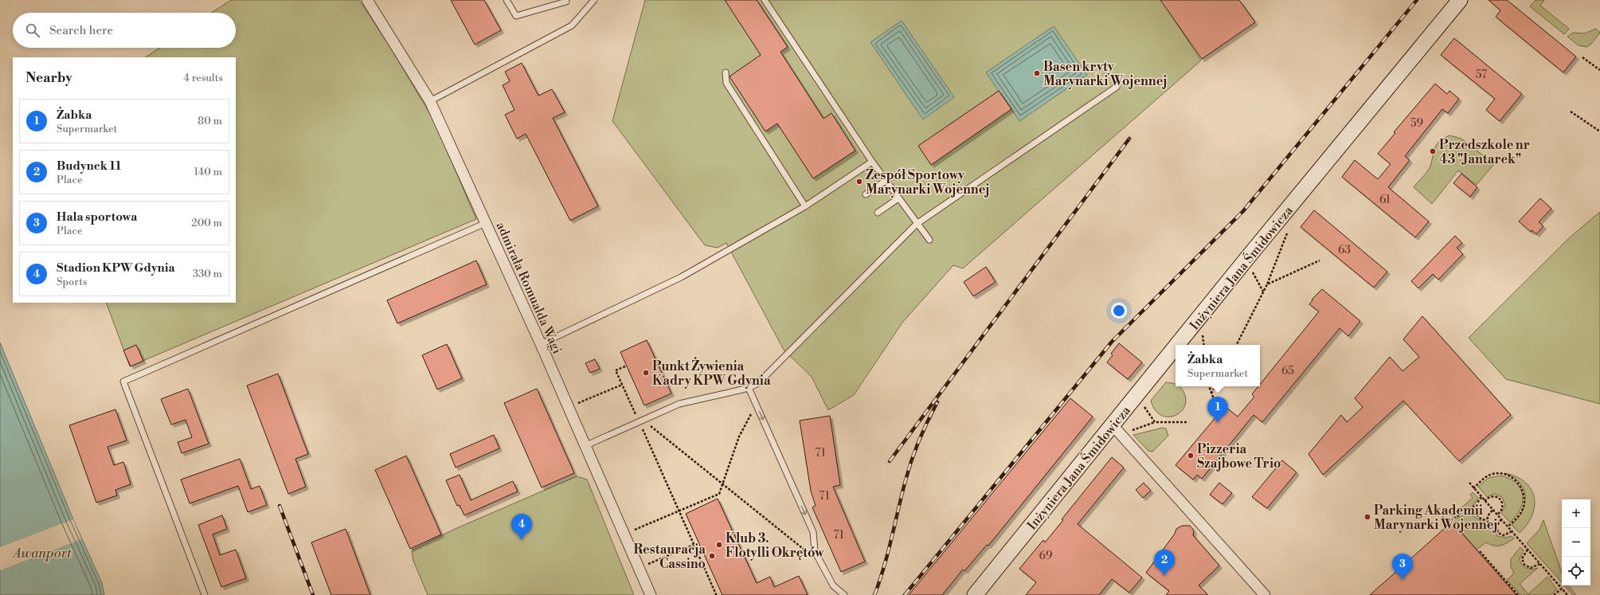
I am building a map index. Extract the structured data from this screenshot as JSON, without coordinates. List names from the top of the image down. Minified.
{"streets":{"street":["Inżyniera Jana Śmidowicza","admirała Romualda Wagi"]},"water":["Awanport"],"places":["Basen kryty Marynarki Wojennej","Przedszkole nr 43 \"Jantarek\"","Zespół Sportowy Marynarki Wojennej","Punkt Żywienia Kadry KPW Gdynia","Pizzeria Szajbowe Trio","Parking Akademii Marynarki Wojennej","Klub 3. Flotylli Okrętów","Restauracja Cassino"],"house_numbers":["57","59","61","63","65","71","71","71","69"],"page":{"search":"Search here","heading":["Nearby","4 results"],"list":[{"mark":"1","name":"Żabka","note":"Supermarket","value":"80 m"},{"mark":"2","name":"Budynek 11","note":"Place","value":"140 m"},{"mark":"3","name":"Hala sportowa","note":"Place","value":"200 m"},{"mark":"4","name":"Stadion KPW Gdynia","note":"Sports","value":"330 m"}],"popup":["Żabka","Supermarket"],"pins":["1","4","2","3"],"map_buttons":["+","−"]}}
